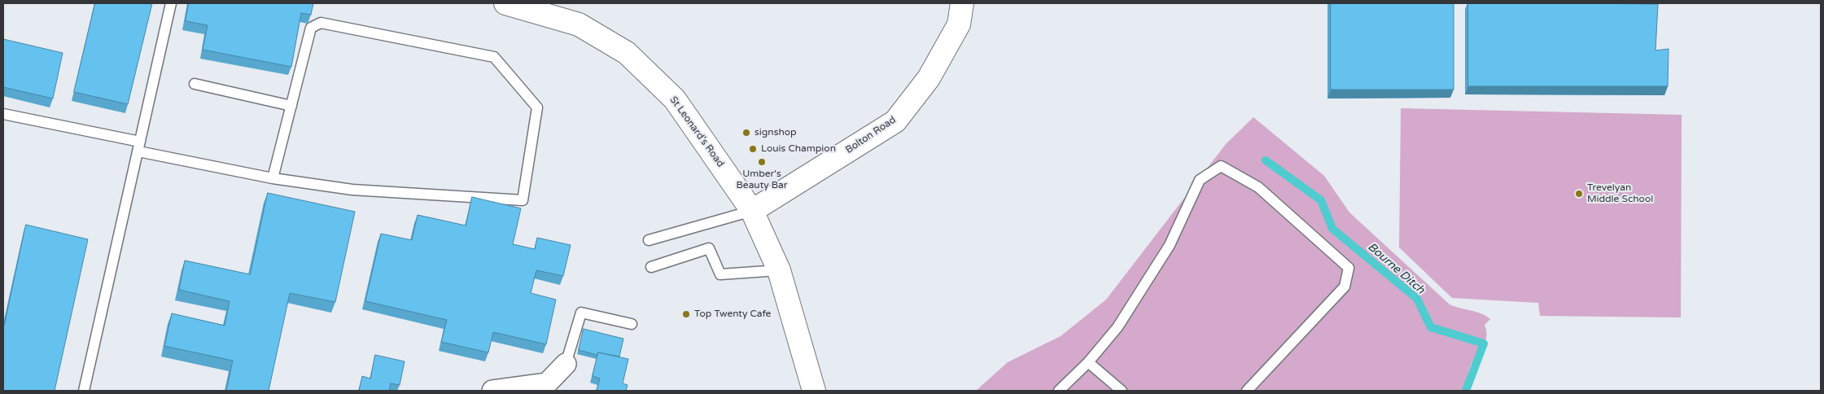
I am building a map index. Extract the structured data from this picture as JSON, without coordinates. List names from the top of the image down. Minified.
{"streets":{"main road":["St Leonard's Road","Bolton Road"]},"crossings":[["St Leonard's Road","Bolton Road"]],"water":["Bourne Ditch"],"places":["signshop","Louis Champion","Umber's Beauty Bar","Trevelyan Middle School","Top Twenty Cafe"]}
